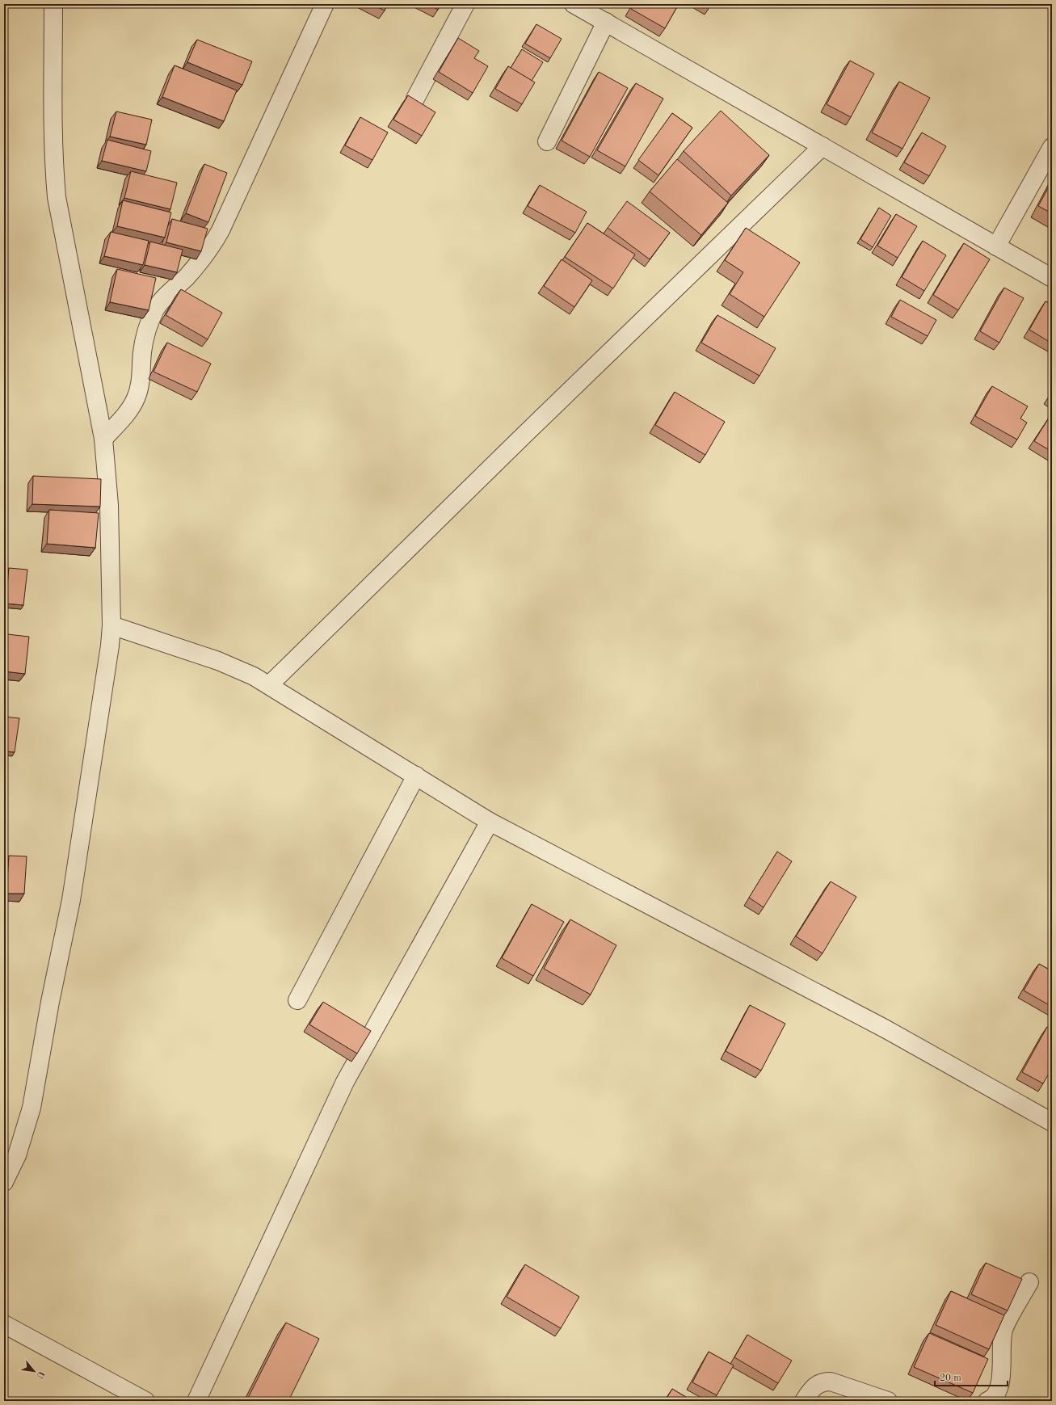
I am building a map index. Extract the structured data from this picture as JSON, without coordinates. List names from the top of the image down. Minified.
{"scale_bar":"20 m","north":"bottom right"}
